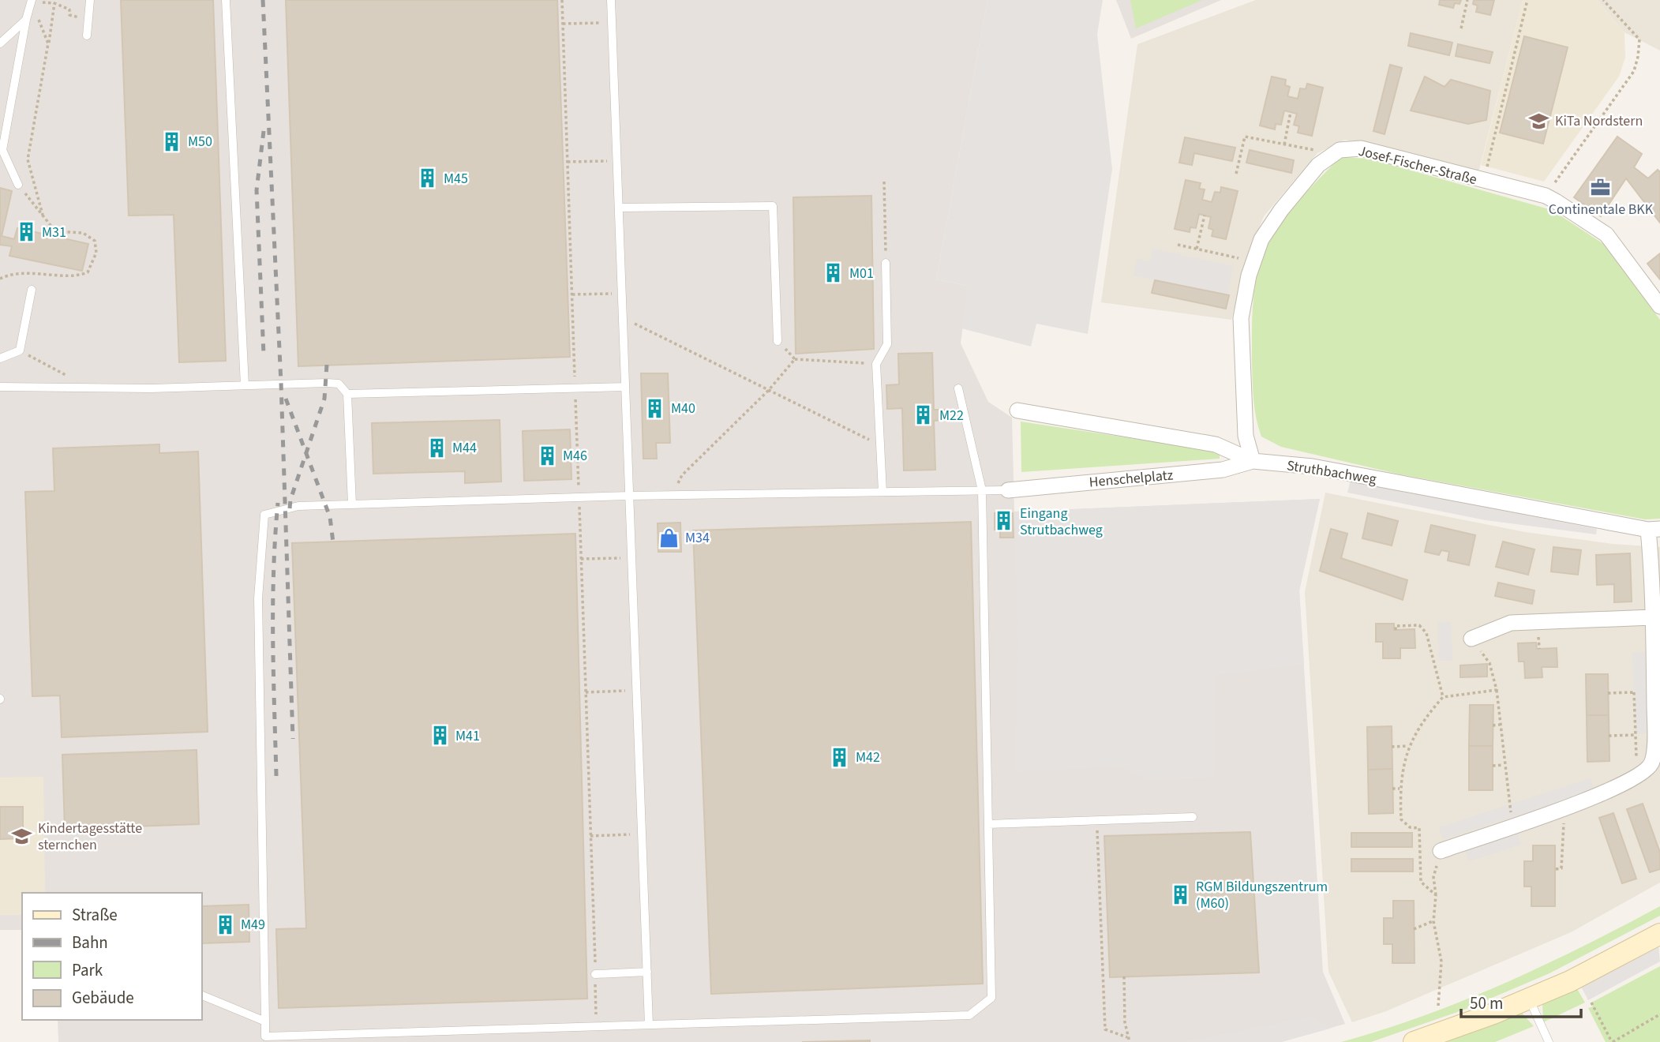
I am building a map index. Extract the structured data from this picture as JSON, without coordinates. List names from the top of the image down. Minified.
{"streets":{"street":["Josef-Fischer-Straße","Struthbachweg","Henschelplatz"]},"crossings":[["Josef-Fischer-Straße","Struthbachweg"],["Josef-Fischer-Straße","Henschelplatz"],["Struthbachweg","Henschelplatz"]],"places":{"school or university":["KiTa Nordstern","Kindertagesstätte sternchen"],"building":["M50","M45","M31","M01","M40","M22","M44","M46","Eingang Strutbachweg","M41","M42","RGM Bildungszentrum (M60)","M49"],"office":["Continentale BKK"],"shop":["M34"]},"legend":["Straße","Bahn","Park","Gebäude"],"scale_bar":"50 m"}
